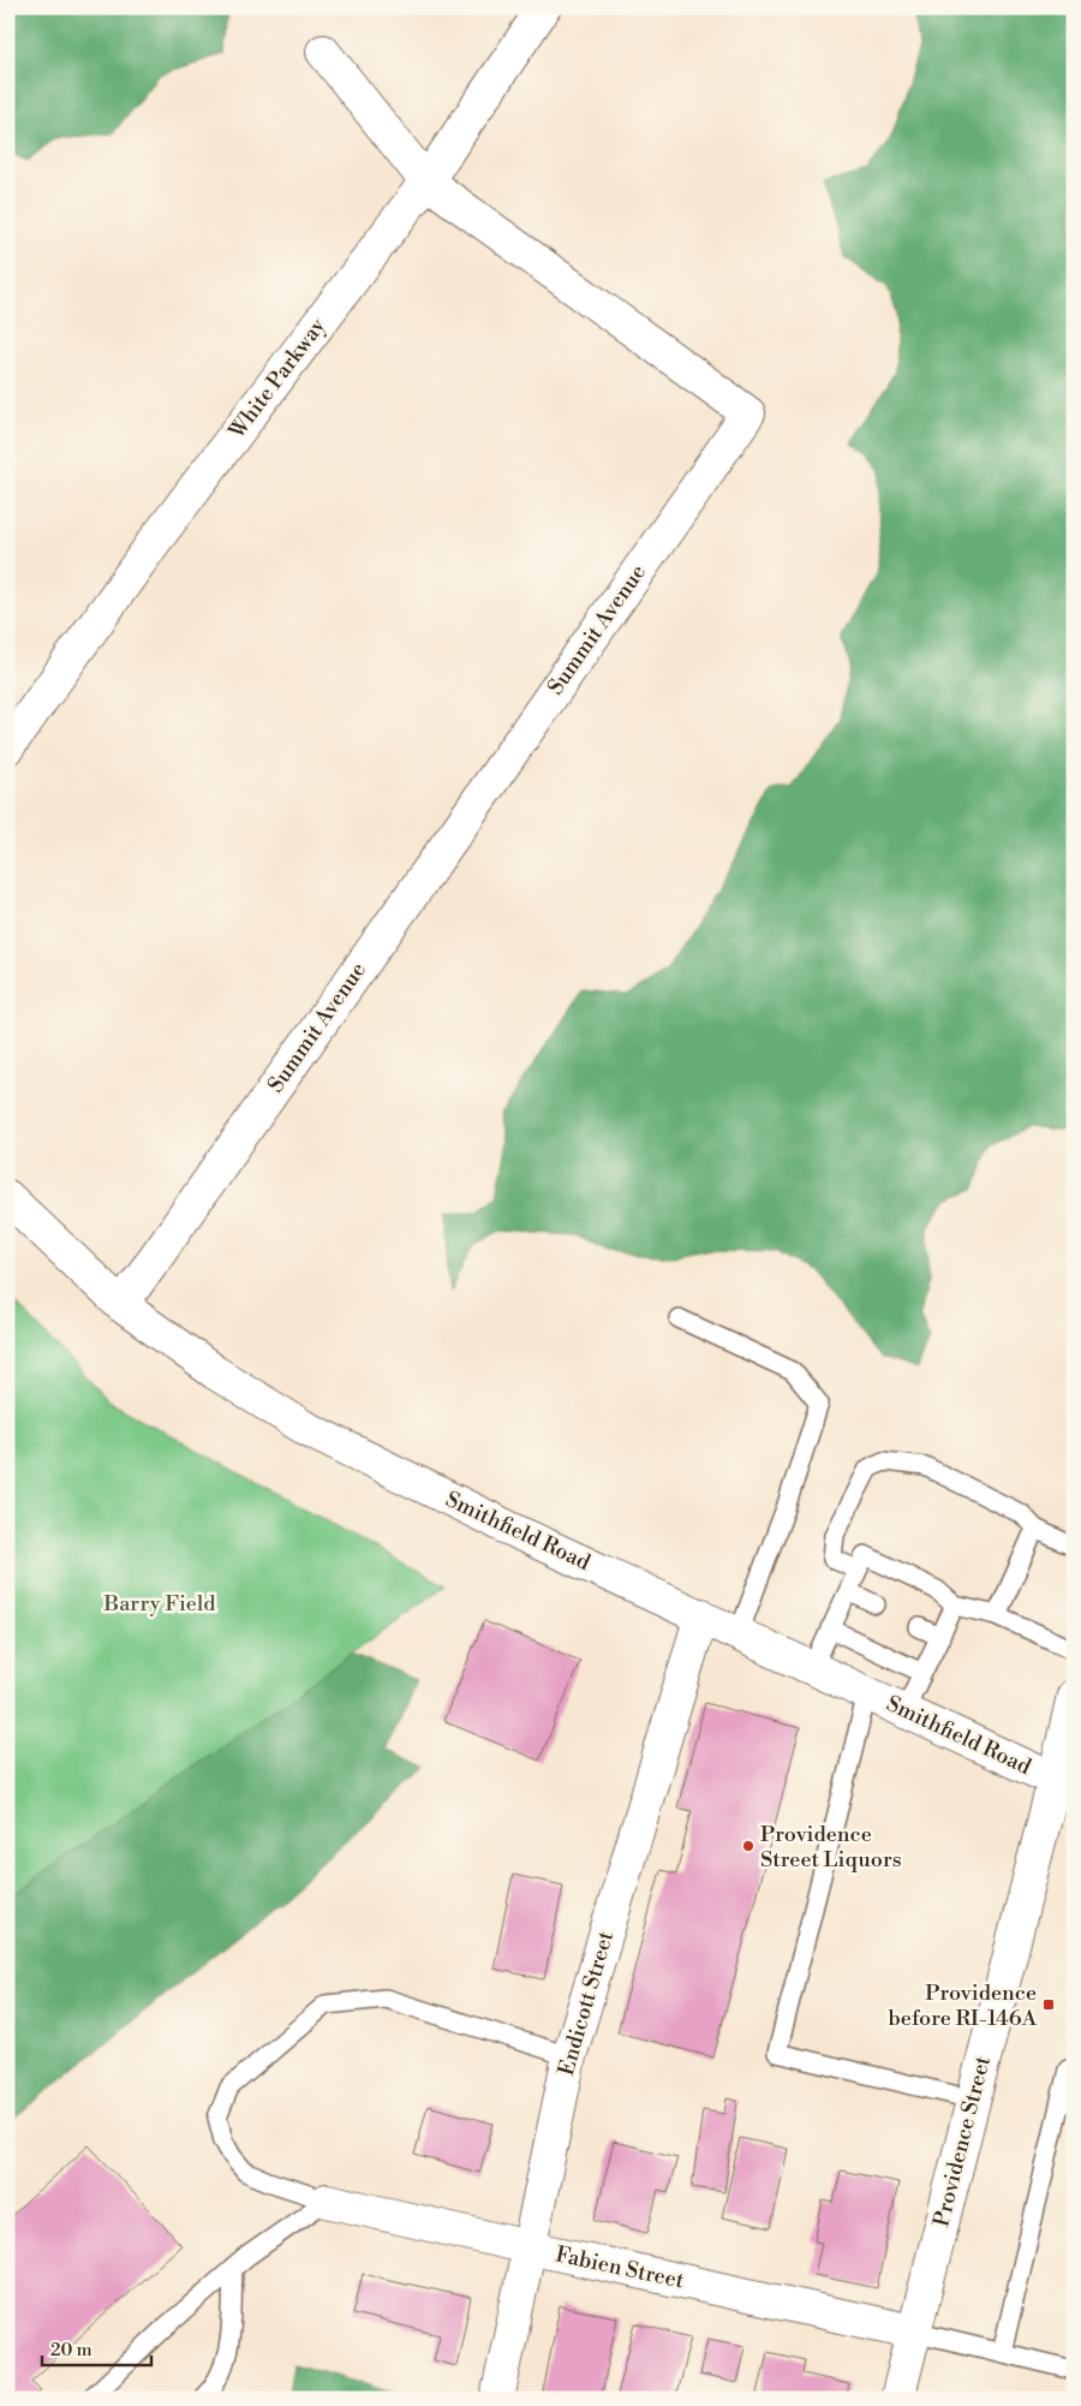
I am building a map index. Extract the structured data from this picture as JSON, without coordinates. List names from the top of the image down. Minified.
{"streets":{"street":["White Parkway","Summit Avenue","Smithfield Road","Endicott Street","Providence Street","Fabien Street"]},"crossings":[["White Parkway","Summit Avenue"],["Summit Avenue","Smithfield Road"],["Smithfield Road","Endicott Street"],["Smithfield Road","Providence Street"],["Endicott Street","Fabien Street"],["Providence Street","Fabien Street"]],"parks":["Barry Field"],"places":{"other":["Providence Street Liquors"],"transit":["Providence before RI-146A"]},"scale_bar":"20 m"}
